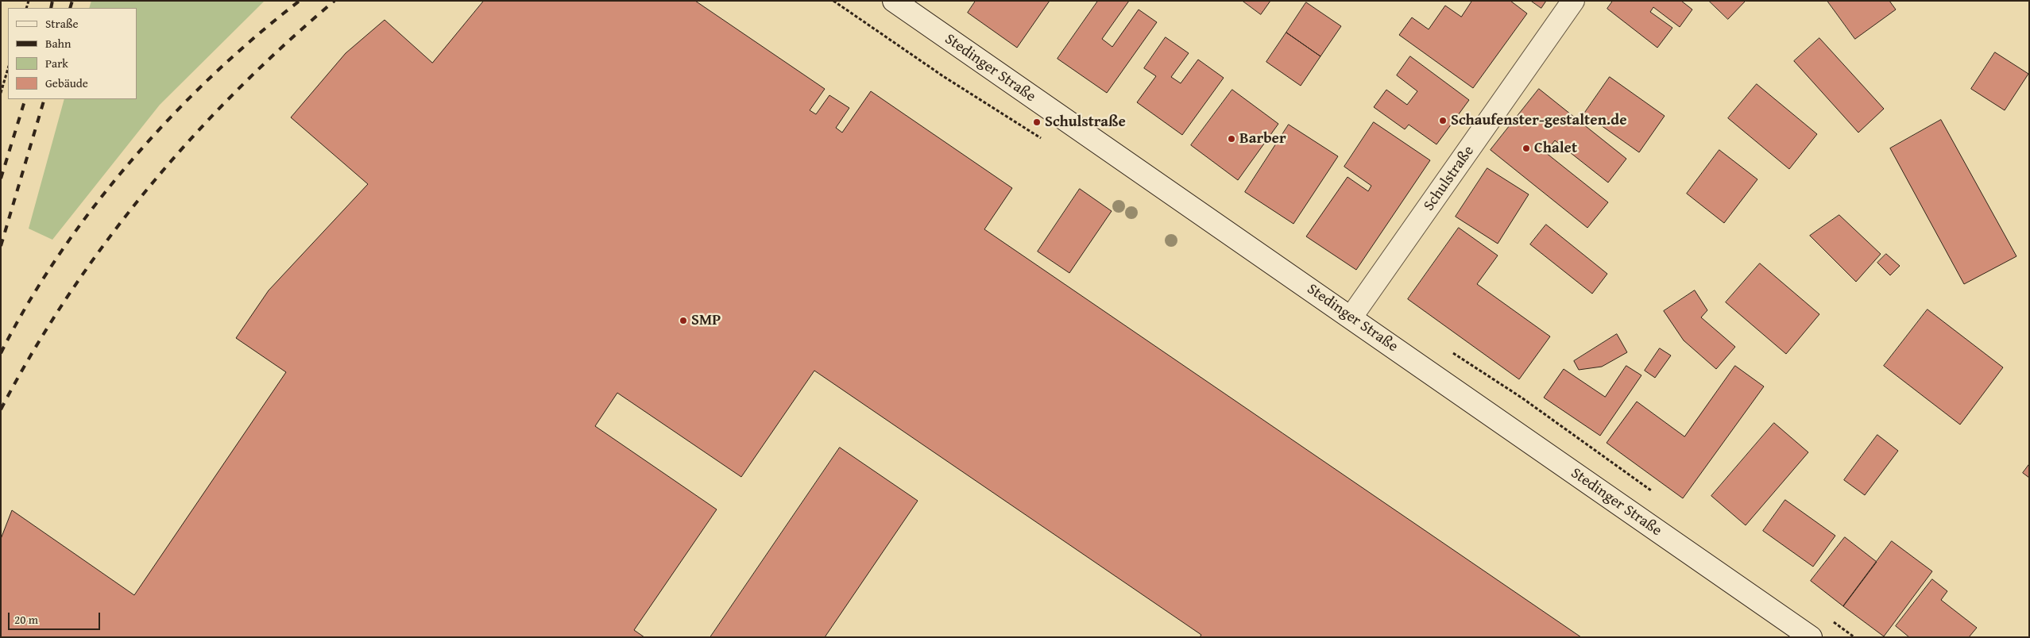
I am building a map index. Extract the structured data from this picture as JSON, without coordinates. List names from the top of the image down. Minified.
{"streets":{"main road":["Stedinger Straße","Schulstraße"]},"crossings":[["Stedinger Straße","Schulstraße"]],"places":["Schaufenster-gestalten.de","Schulstraße","Barber","Chalet","SMP"],"legend":["Straße","Bahn","Park","Gebäude"],"scale_bar":"20 m"}
